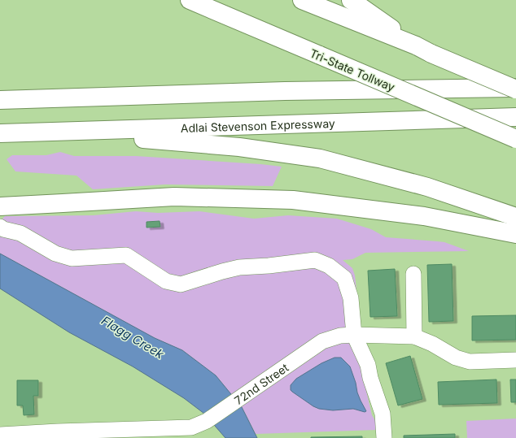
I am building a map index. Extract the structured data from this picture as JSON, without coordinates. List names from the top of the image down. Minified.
{"streets":{"highway":["Tri-State Tollway","Adlai Stevenson Expressway"],"street":["72nd Street"]},"water":["Flagg Creek"]}
